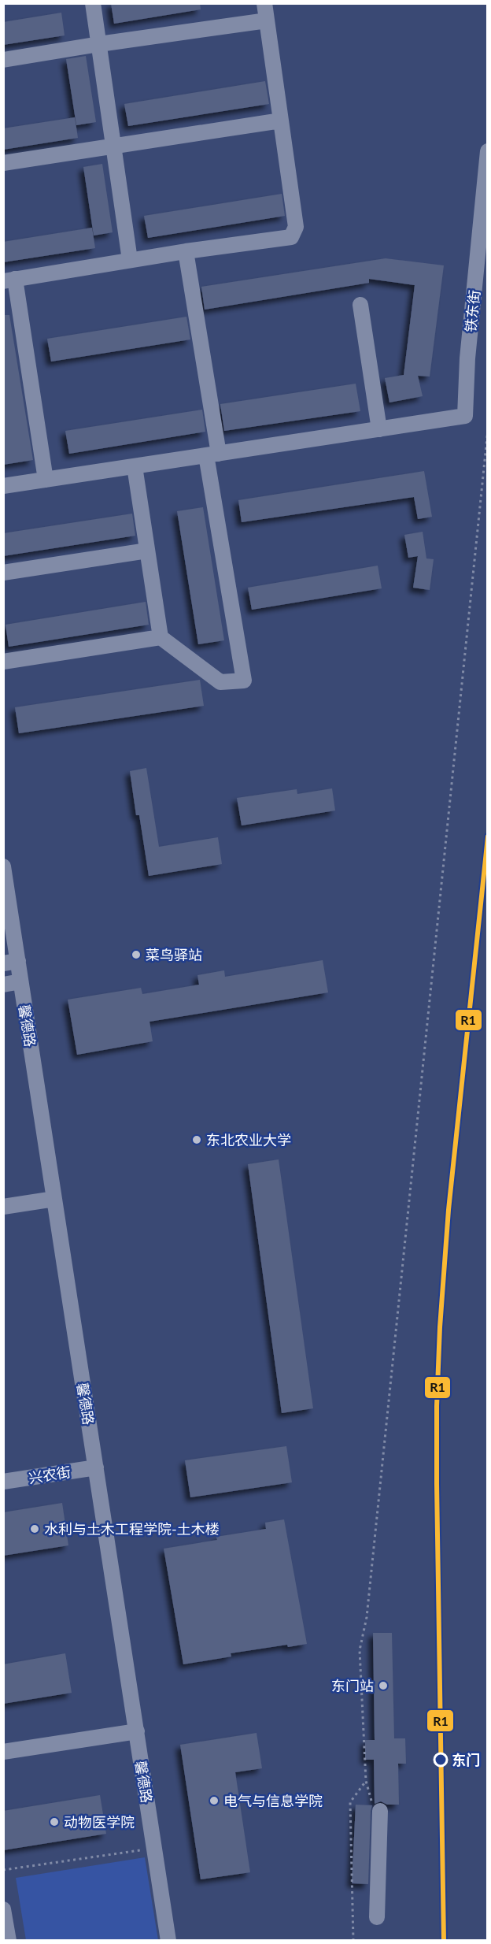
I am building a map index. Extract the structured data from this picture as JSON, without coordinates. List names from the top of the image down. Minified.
{"streets":{"street":["铁东街","馨德路","兴农街"]},"crossings":[["馨德路","兴农街"]],"places":["菜鸟驿站","东北农业大学","水利与土木工程学院-土木楼","东门站","东门","电气与信息学院","动物医学院"],"lines":["transit line R1"]}
